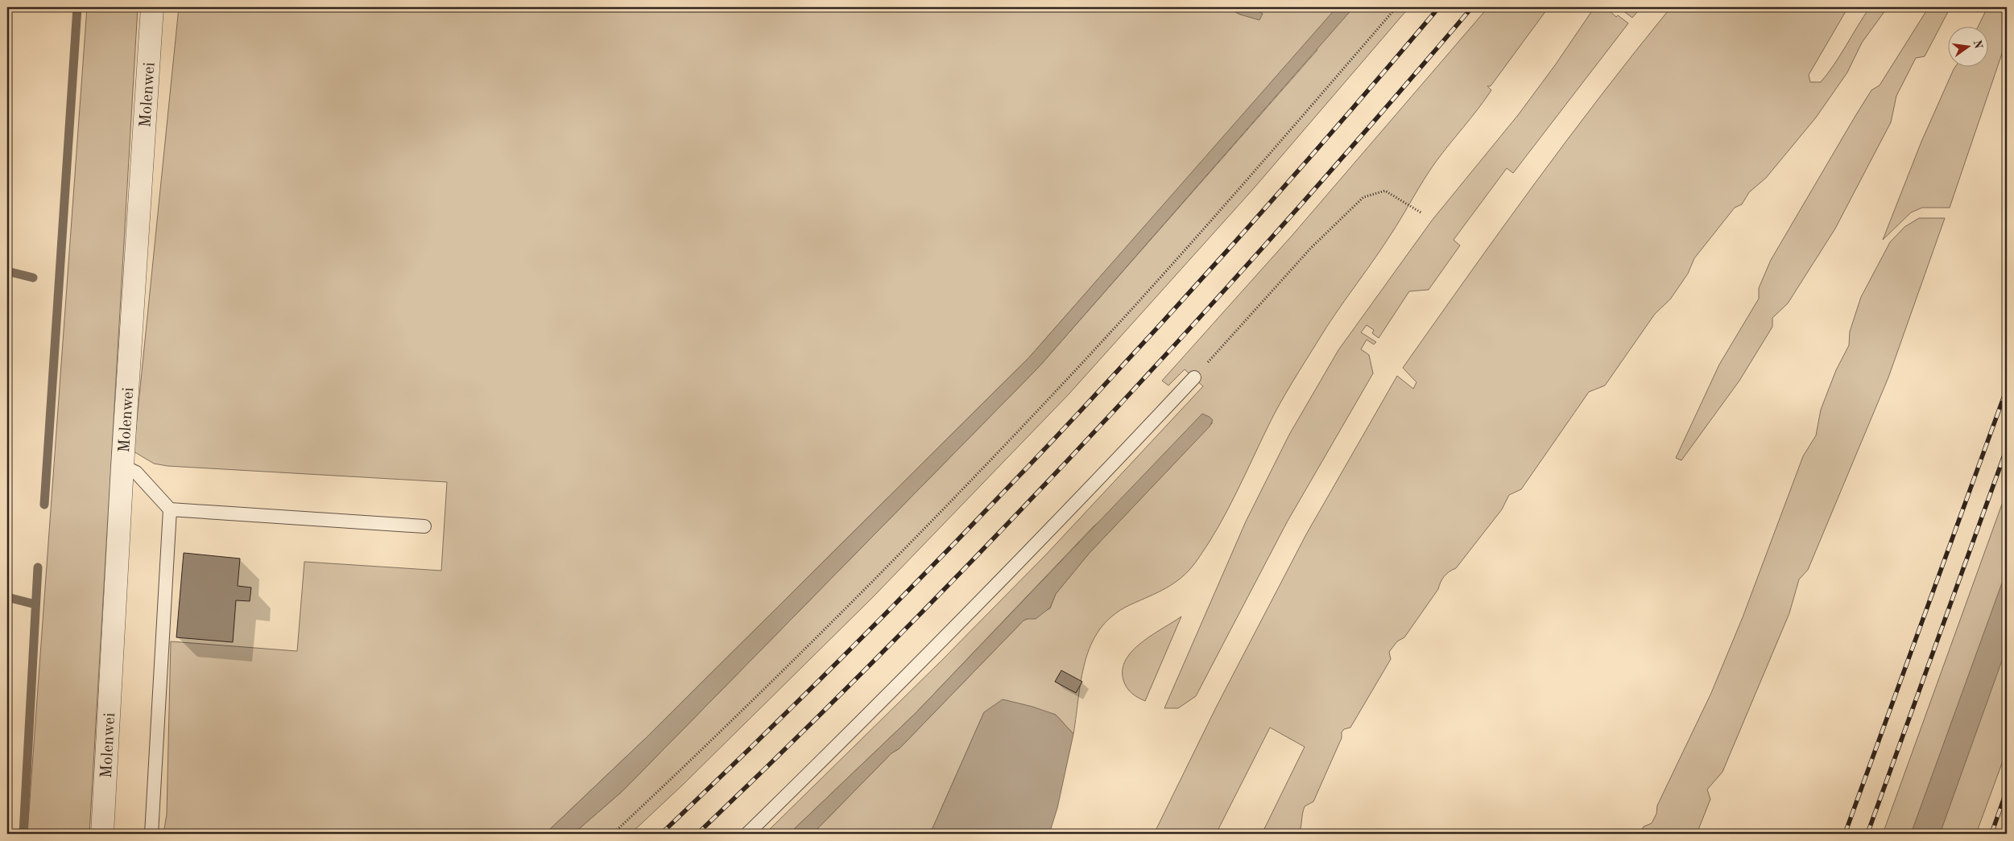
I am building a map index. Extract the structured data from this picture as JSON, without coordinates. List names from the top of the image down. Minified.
{"streets":{"street":["Molenwei"]},"north":"right"}
